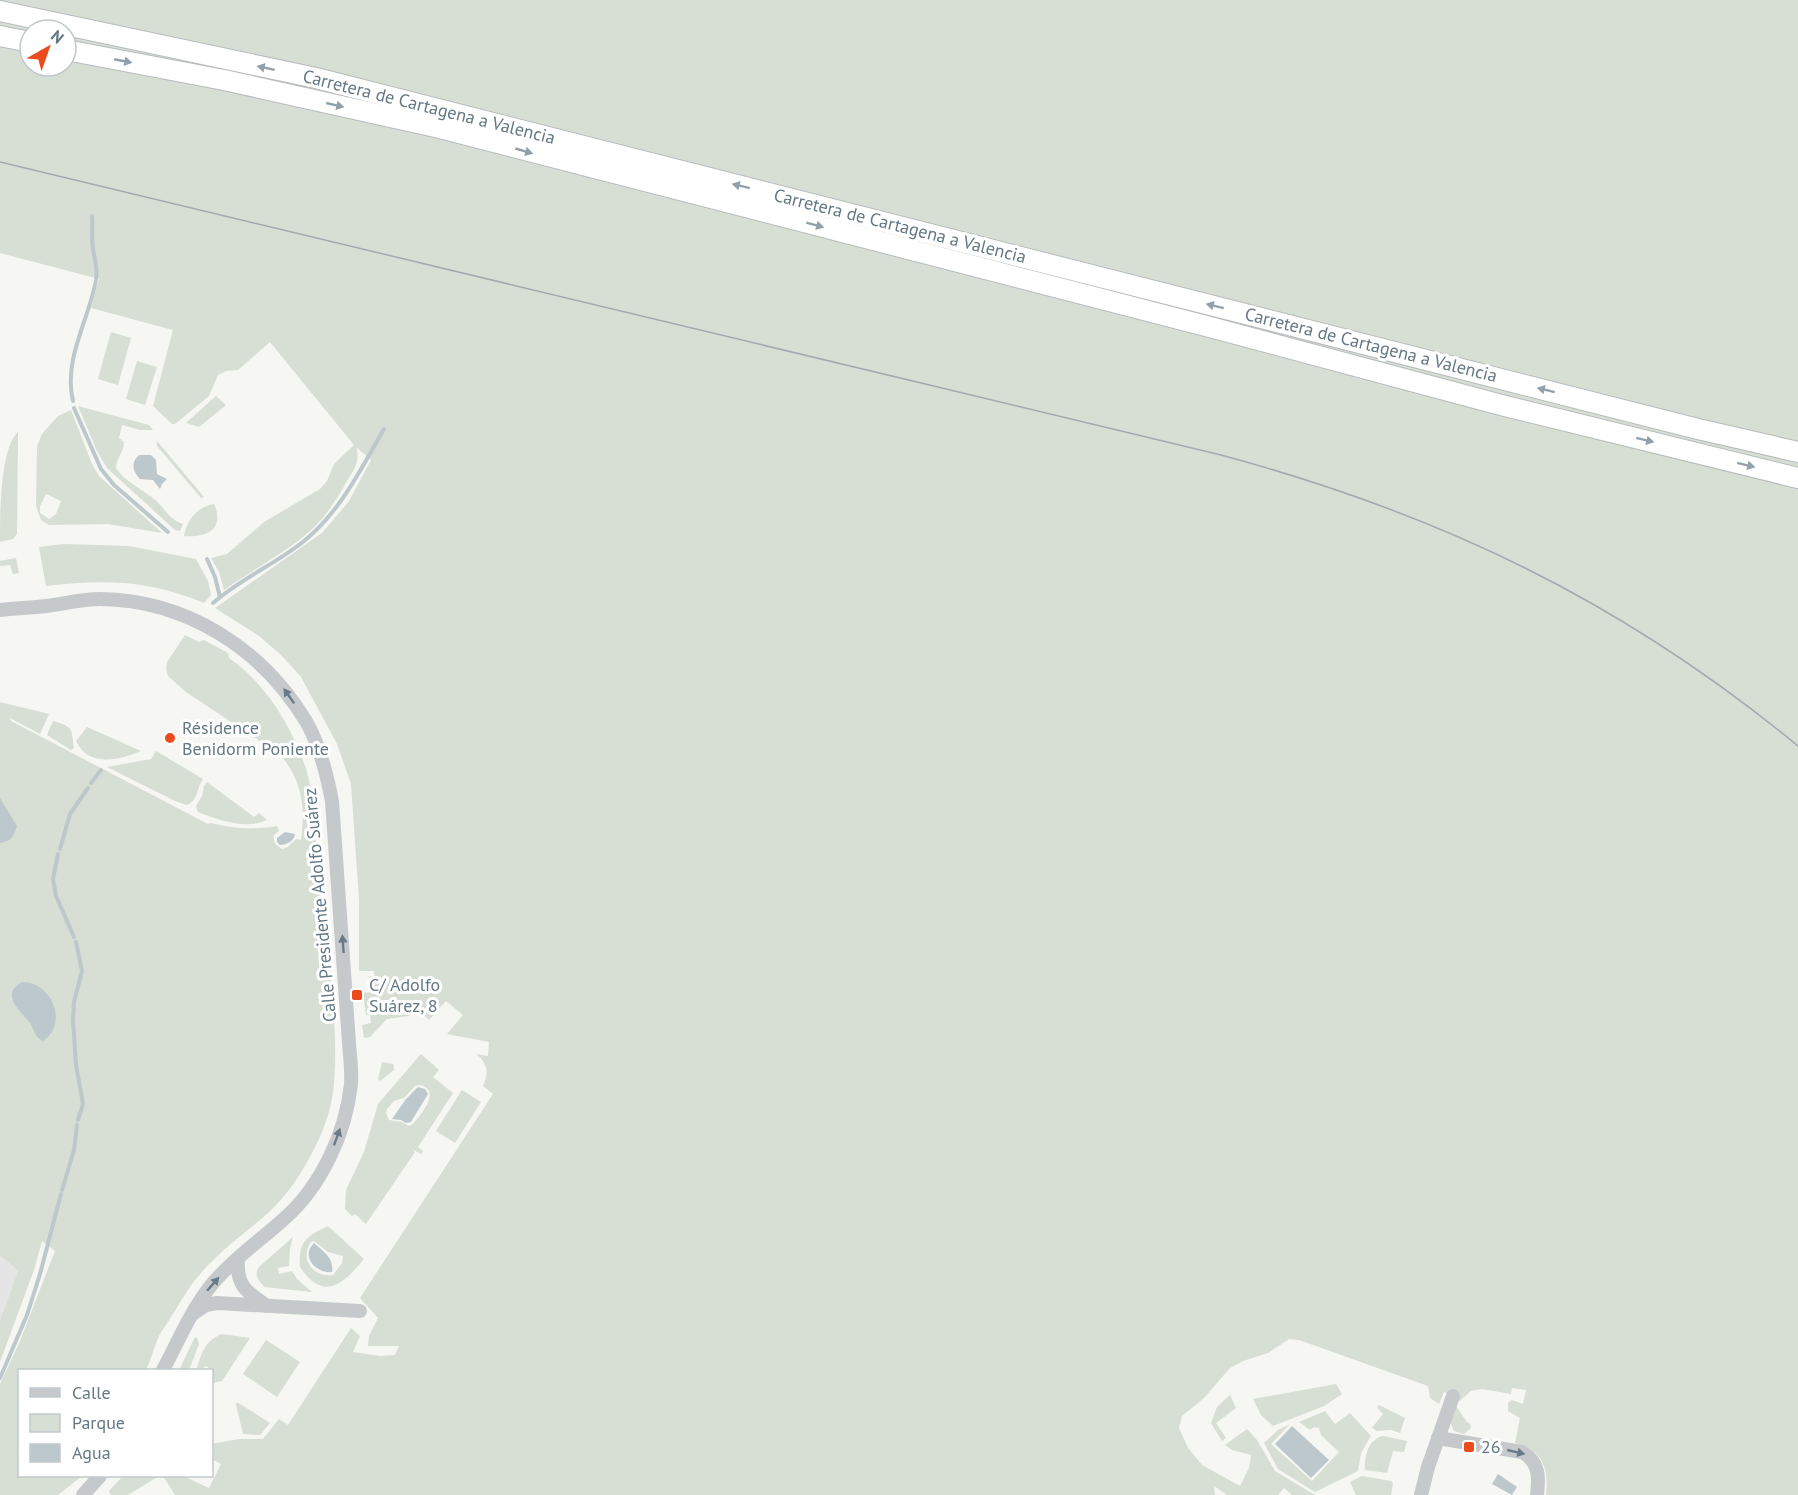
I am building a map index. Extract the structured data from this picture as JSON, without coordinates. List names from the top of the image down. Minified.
{"streets":{"highway":["Carretera de Cartagena a Valencia"],"street":["Calle Presidente Adolfo Suárez"]},"places":{"other":["Résidence Benidorm Poniente"],"transit":["C/ Adolfo Suárez, 8","26"]},"legend":["Calle","Parque","Agua"],"north":"top right"}
